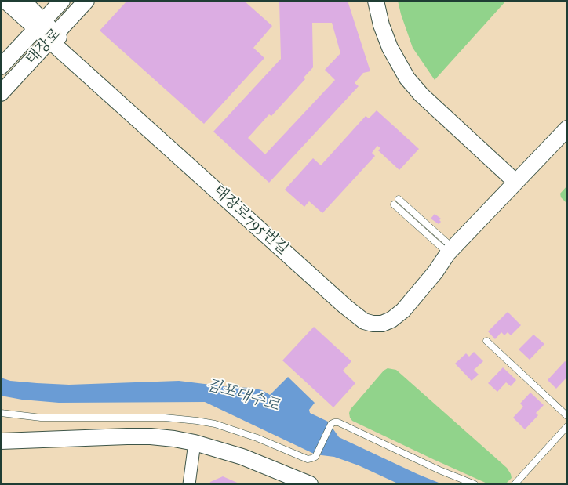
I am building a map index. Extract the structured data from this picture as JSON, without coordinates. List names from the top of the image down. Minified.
{"streets":{"street":["태장로","태장로795번길"]},"crossings":[["태장로","태장로795번길"]],"water":["김포대수로"]}
